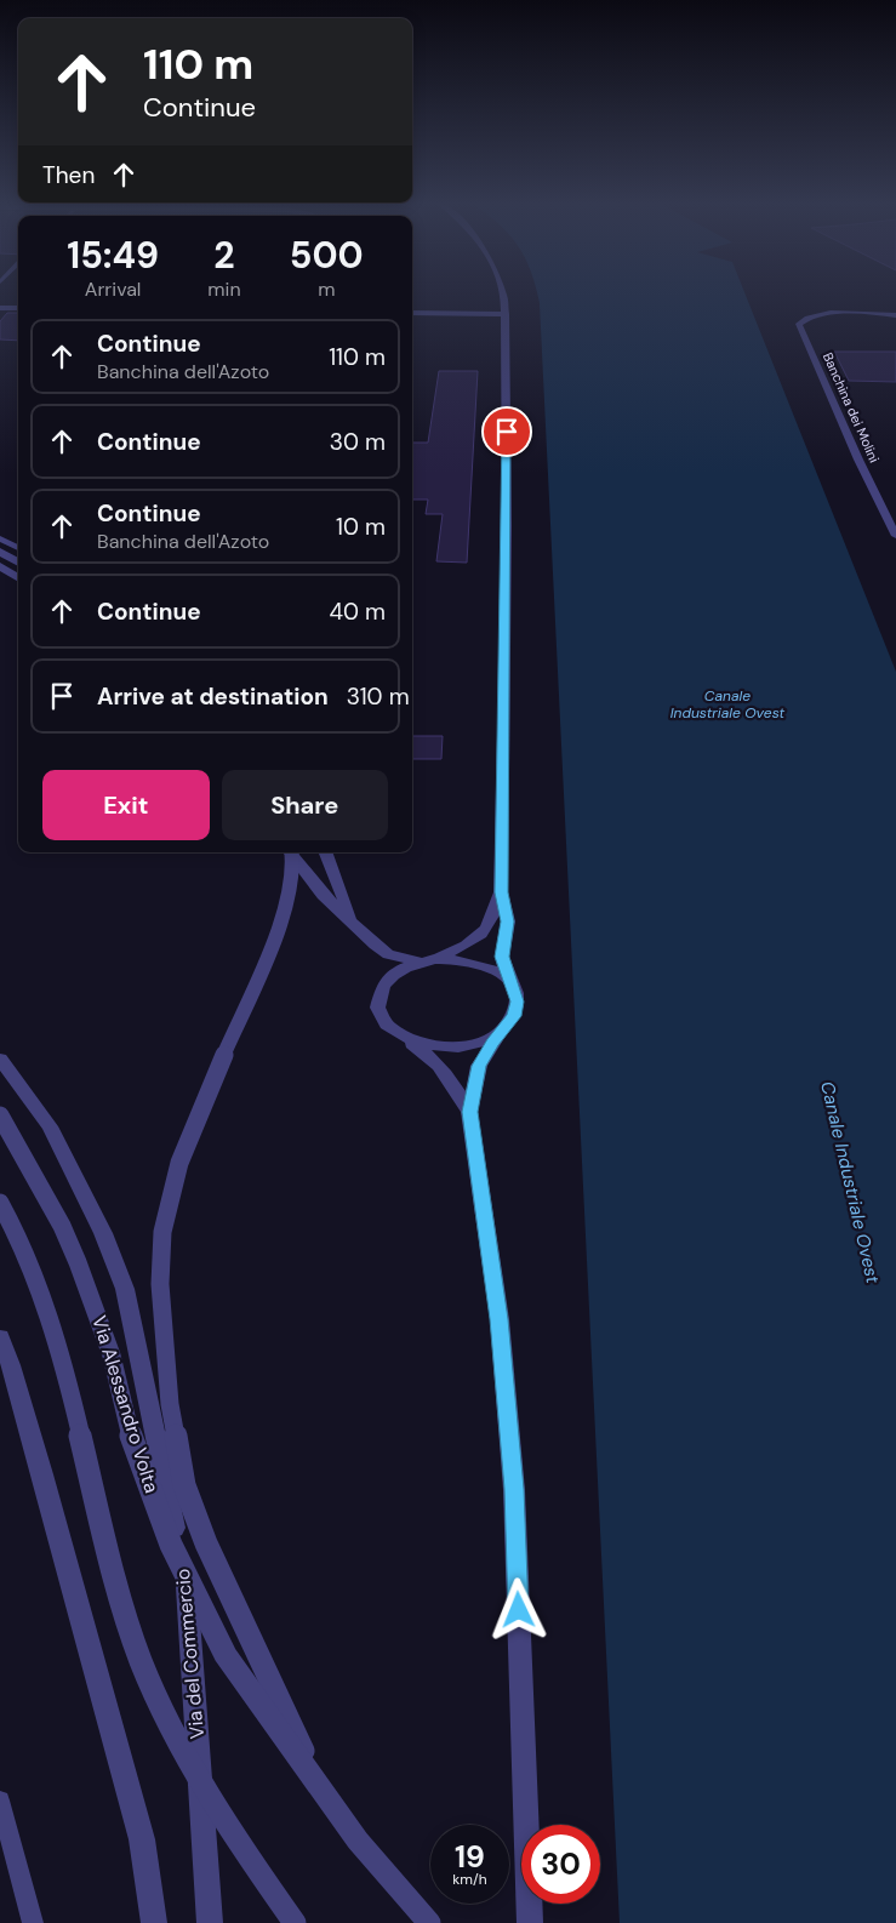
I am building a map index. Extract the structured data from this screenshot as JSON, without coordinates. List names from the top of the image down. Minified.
{"streets":{"street":["Banchina dei Molini","Via Alessandro Volta","Via del Commercio"]},"water":["Canale Industriale Ovest"],"page":{"turn":["110 m","Continue"],"then":"Then","eta":["15:49","Arrival","2","min","500","m"],"list":[{"name":"Continue","note":"Banchina dell'Azoto","value":"110 m"},{"name":"Continue","value":"30 m"},{"name":"Continue","note":"Banchina dell'Azoto","value":"10 m"},{"name":"Continue","value":"40 m"},{"name":"Arrive at destination","value":"310 m"}],"buttons":["Exit","Share"],"speed":"19 km/h","limit":"30"}}
